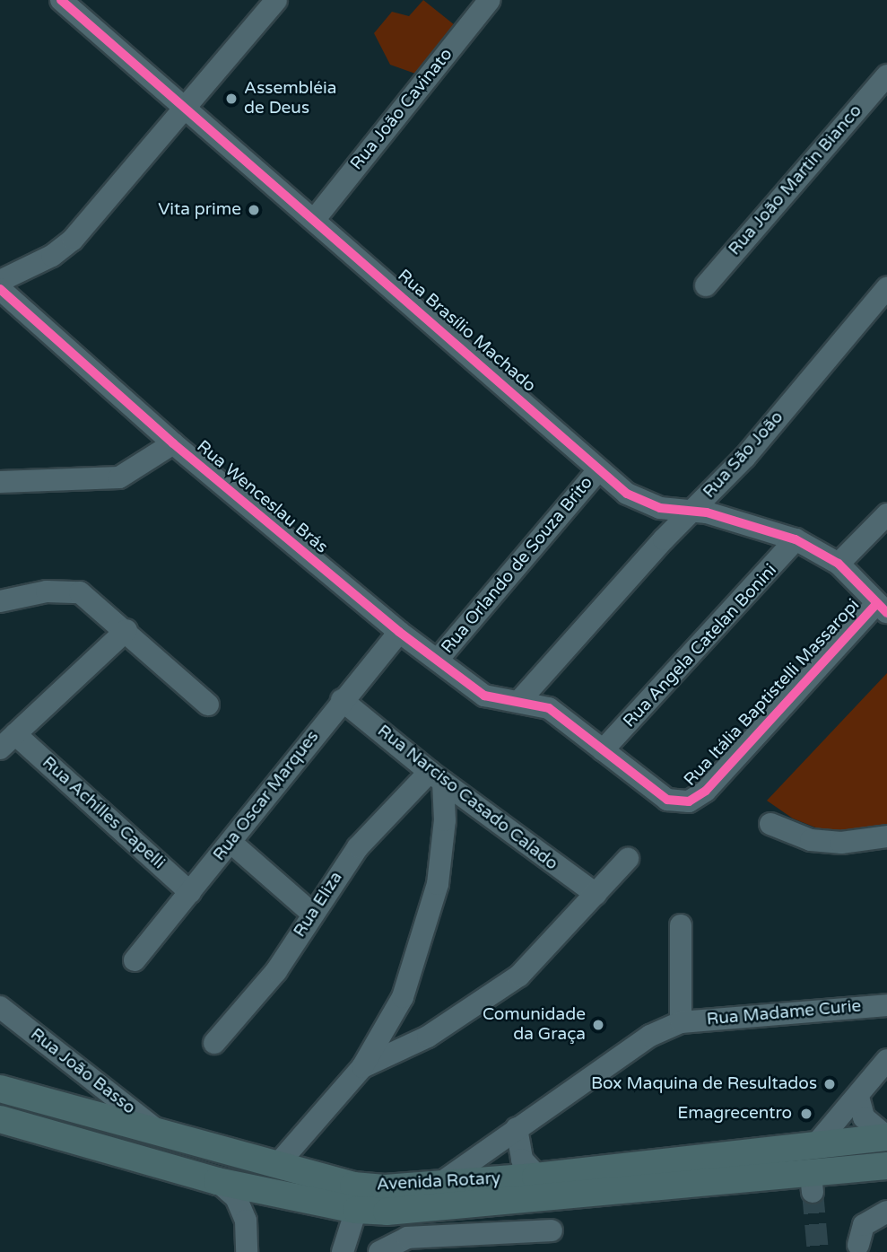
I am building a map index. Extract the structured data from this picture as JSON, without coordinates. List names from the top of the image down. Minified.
{"streets":{"main road":["Avenida Rotary"],"street":["Rua João Cavinato","Rua João Martin Bianco","Rua Brasílio Machado","Rua São João","Rua Wenceslau Brás","Rua Orlando de Souza Brito","Rua Angela Catelan Bonini","Rua Itália Baptistelli Massaropi","Rua Oscar Marques","Rua Narciso Casado Calado","Rua Achilles Capelli","Rua Eliza","Rua Madame Curie","Rua João Basso"]},"crossings":[["Rua João Cavinato","Rua Brasílio Machado"],["Rua Brasílio Machado","Rua São João"],["Rua Brasílio Machado","Rua Orlando de Souza Brito"],["Rua Brasílio Machado","Rua Angela Catelan Bonini"],["Rua Brasílio Machado","Rua Itália Baptistelli Massaropi"],["Rua São João","Rua Wenceslau Brás"],["Rua Wenceslau Brás","Rua Orlando de Souza Brito"],["Rua Wenceslau Brás","Rua Angela Catelan Bonini"],["Rua Wenceslau Brás","Rua Itália Baptistelli Massaropi"],["Rua Wenceslau Brás","Rua Oscar Marques"],["Rua Oscar Marques","Rua Narciso Casado Calado"],["Rua Oscar Marques","Rua Achilles Capelli"],["Rua Narciso Casado Calado","Rua Eliza"],["Rua Madame Curie","Avenida Rotary"],["Rua João Basso","Avenida Rotary"]],"places":["Assembléia de Deus","Vita prime","Comunidade da Graça","Box Maquina de Resultados","Emagrecentro"]}
